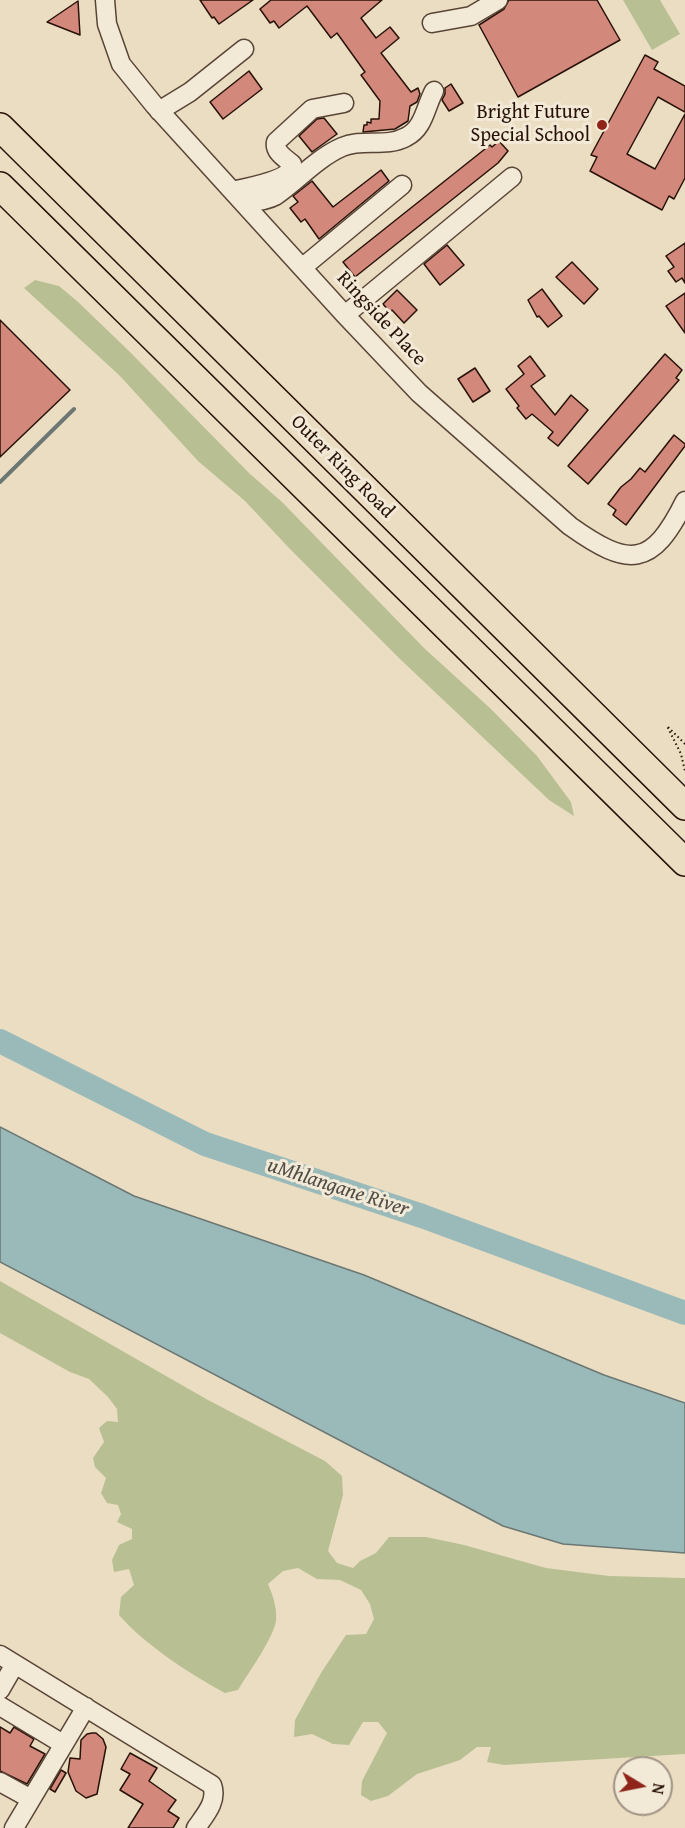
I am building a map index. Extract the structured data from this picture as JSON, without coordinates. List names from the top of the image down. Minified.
{"streets":{"highway":["Outer Ring Road"],"street":["Ringside Place"]},"water":["uMhlangane River"],"places":["Bright Future Special School"],"north":"right"}
